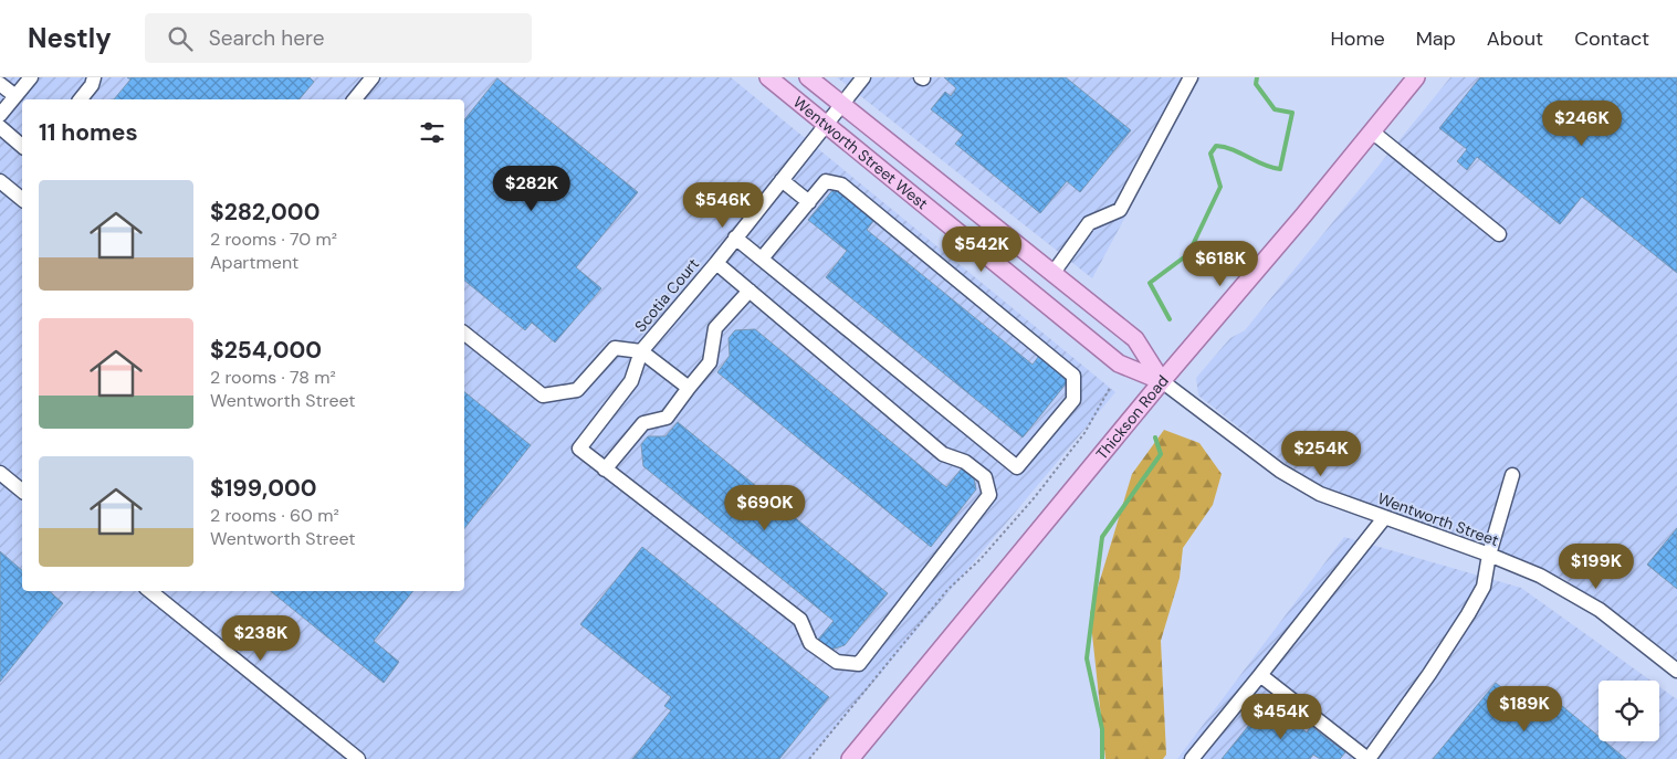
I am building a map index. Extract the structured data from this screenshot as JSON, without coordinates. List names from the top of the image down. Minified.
{"streets":{"main road":["Wentworth Street West","Thickson Road"],"street":["Scotia Court","Wentworth Street"]},"crossings":[["Wentworth Street West","Scotia Court"],["Wentworth Street West","Thickson Road"],["Wentworth Street West","Wentworth Street"],["Thickson Road","Wentworth Street"]],"page":{"header":"Nestly","search":"Search here","nav":["Home","Map","About","Contact"],"heading":"11 homes","price":["$246K","$282K","$546K","$542K","$618K","$254K","$690K","$199K","$238K","$189K","$454K"],"list":[{"name":"$282,000","note":"2 rooms · 70 m² · Apartment"},{"name":"$254,000","note":"2 rooms · 78 m² · Wentworth Street"},{"name":"$199,000","note":"2 rooms · 60 m² · Wentworth Street"}]}}
